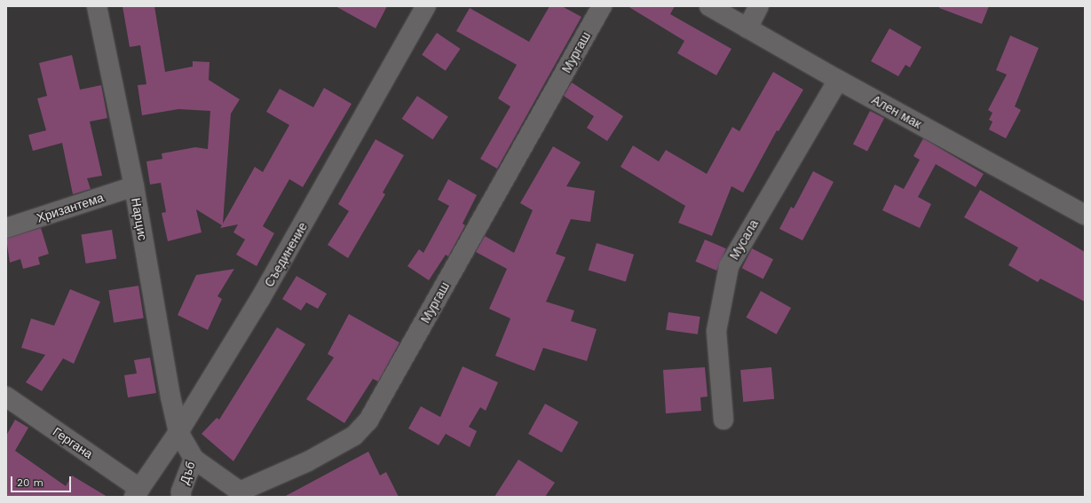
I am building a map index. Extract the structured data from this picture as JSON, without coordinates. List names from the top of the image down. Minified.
{"streets":{"street":["Мургаш","Ален мак","Хризантема","Нарцис","Мусала","Съединение","Гергана","Дъб"]},"crossings":[["Мургаш","Дъб"],["Ален мак","Мусала"],["Хризантема","Нарцис"],["Нарцис","Съединение"],["Нарцис","Дъб"],["Съединение","Гергана"],["Съединение","Дъб"]],"scale_bar":"20 m"}
